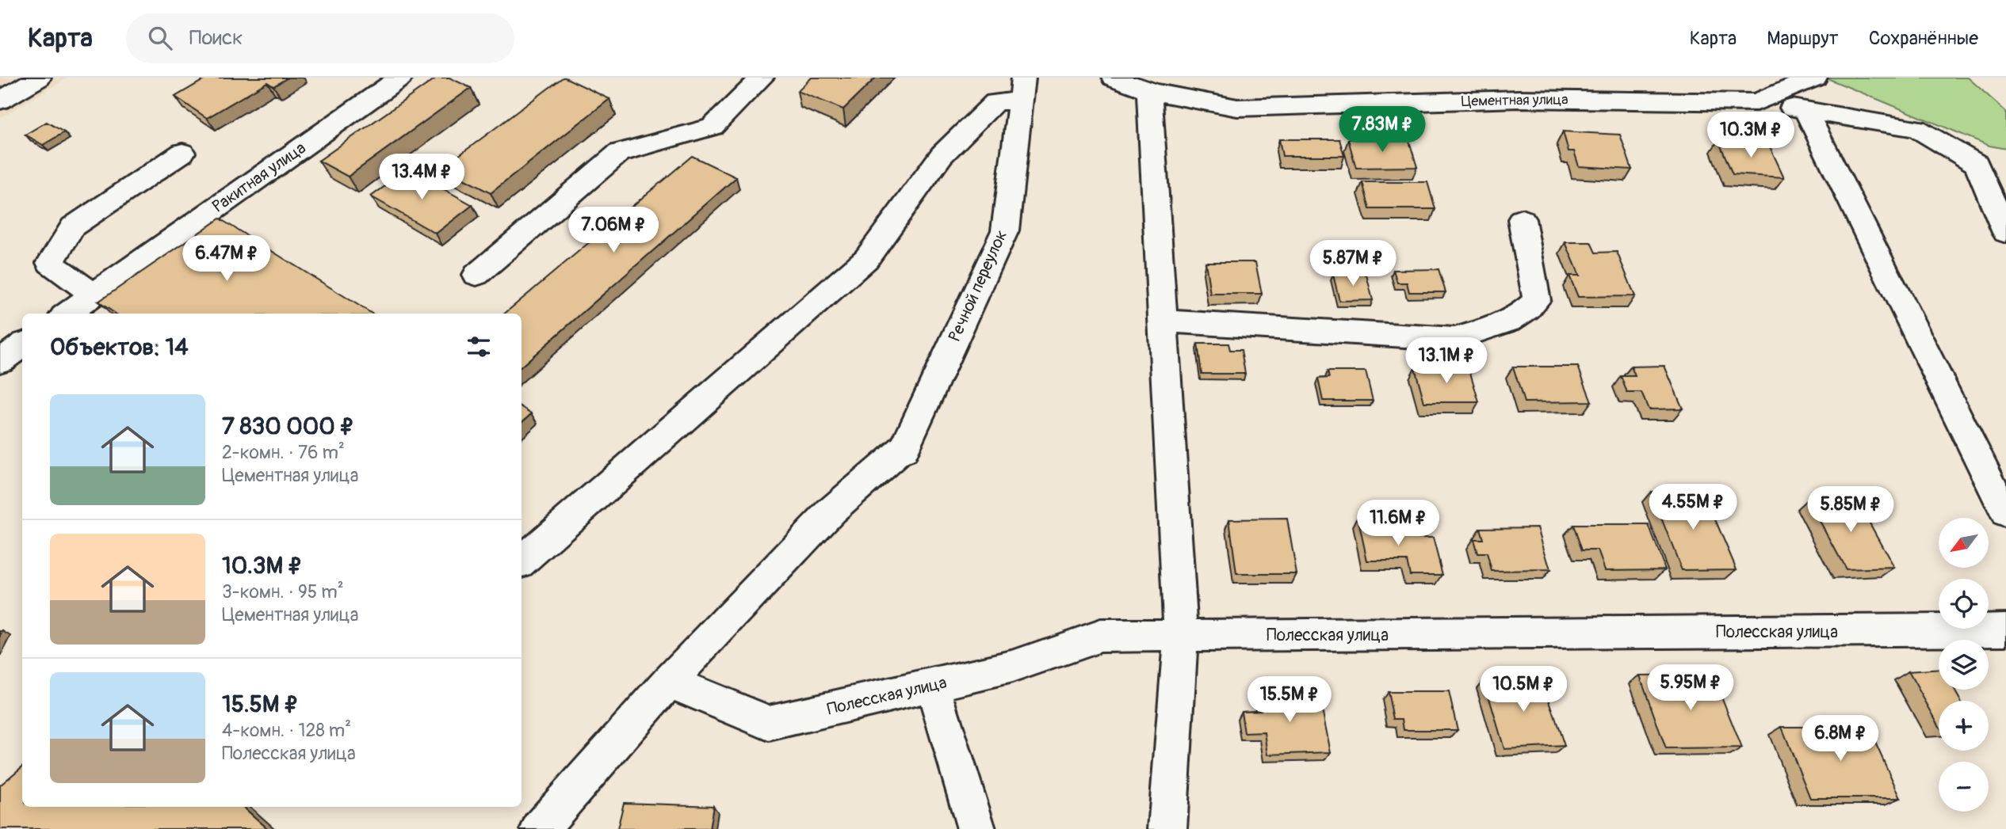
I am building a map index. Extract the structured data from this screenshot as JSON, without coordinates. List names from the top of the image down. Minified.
{"streets":{"street":["Цементная улица","Ракитная улица","Речной переулок","Полесская улица"]},"crossings":[["Речной переулок","Полесская улица"]],"north":"bottom left","page":{"header":"Карта","search":"Поиск","nav":["Карта","Маршрут","Сохранённые"],"price":["7.83M ₽","10.3M ₽","13.4M ₽","7.06M ₽","6.47M ₽","5.87M ₽","13.1M ₽","4.55M ₽","5.85M ₽","11.6M ₽","5.95M ₽","10.5M ₽","15.5M ₽","6.8M ₽"],"heading":"Объектов: 14","list":[{"name":"7 830 000 ₽","note":"2-комн. · 76 m² · Цементная улица"},{"name":"10.3M ₽","note":"3-комн. · 95 m² · Цементная улица"},{"name":"15.5M ₽","note":"4-комн. · 128 m² · Полесская улица"}],"map_buttons":["+","−"]}}
